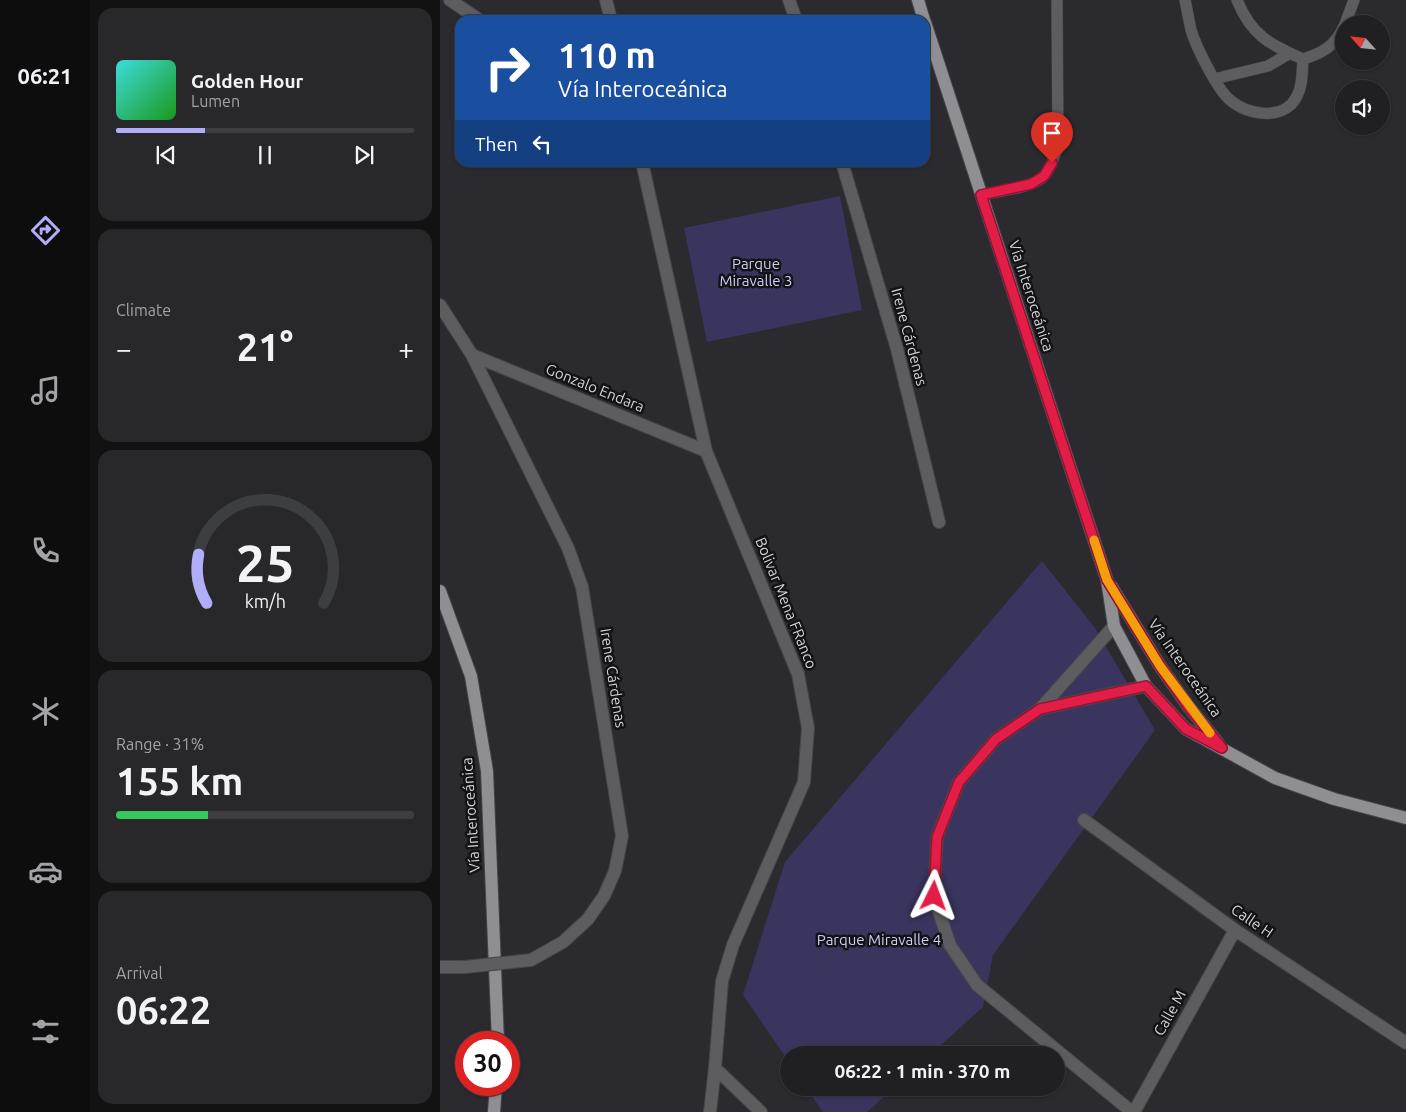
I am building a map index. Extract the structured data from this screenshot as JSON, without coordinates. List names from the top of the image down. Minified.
{"streets":{"main road":["Vía Interoceánica"],"street":["Irene Cárdenas","Gonzalo Endara","Bolivar Mena FRanco","Calle H","Calle M"]},"crossings":[["Irene Cárdenas","Gonzalo Endara"],["Gonzalo Endara","Bolivar Mena FRanco"],["Calle H","Calle M"]],"parks":["Parque Miravalle 3","Parque Miravalle 4"],"north":"top left","page":{"tabs":"06:21","turn":["110 m","Vía Interoceánica"],"song":["Golden Hour","Lumen"],"then":"Then","tile":["Climate",["Range · 31%","155 km"],["Arrival","06:22"]],"heat":["−","21°","+"],"limit":"30","trip":"06:22 · 1 min · 370 m","gauge":["25","km/h"]}}
